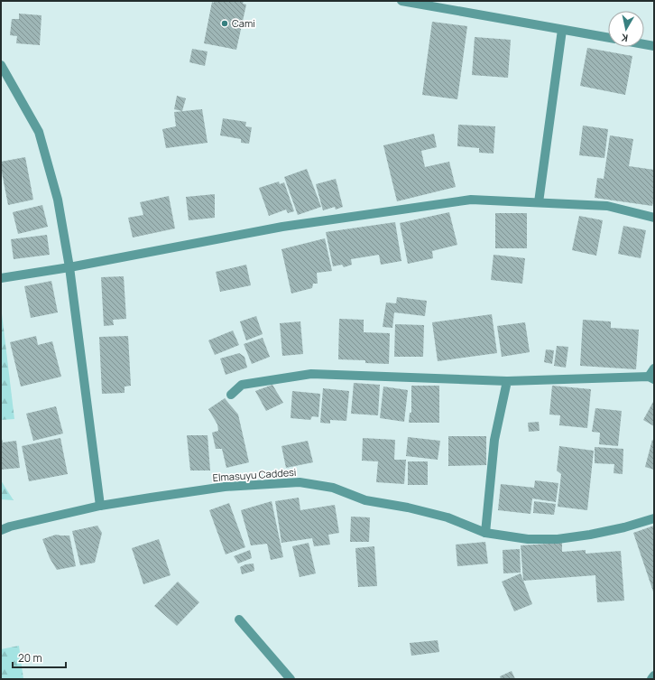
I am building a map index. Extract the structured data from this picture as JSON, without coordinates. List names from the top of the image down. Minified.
{"streets":{"street":["Elmasuyu Caddesi"]},"places":["Cami"],"scale_bar":"20 m","north":"bottom"}
